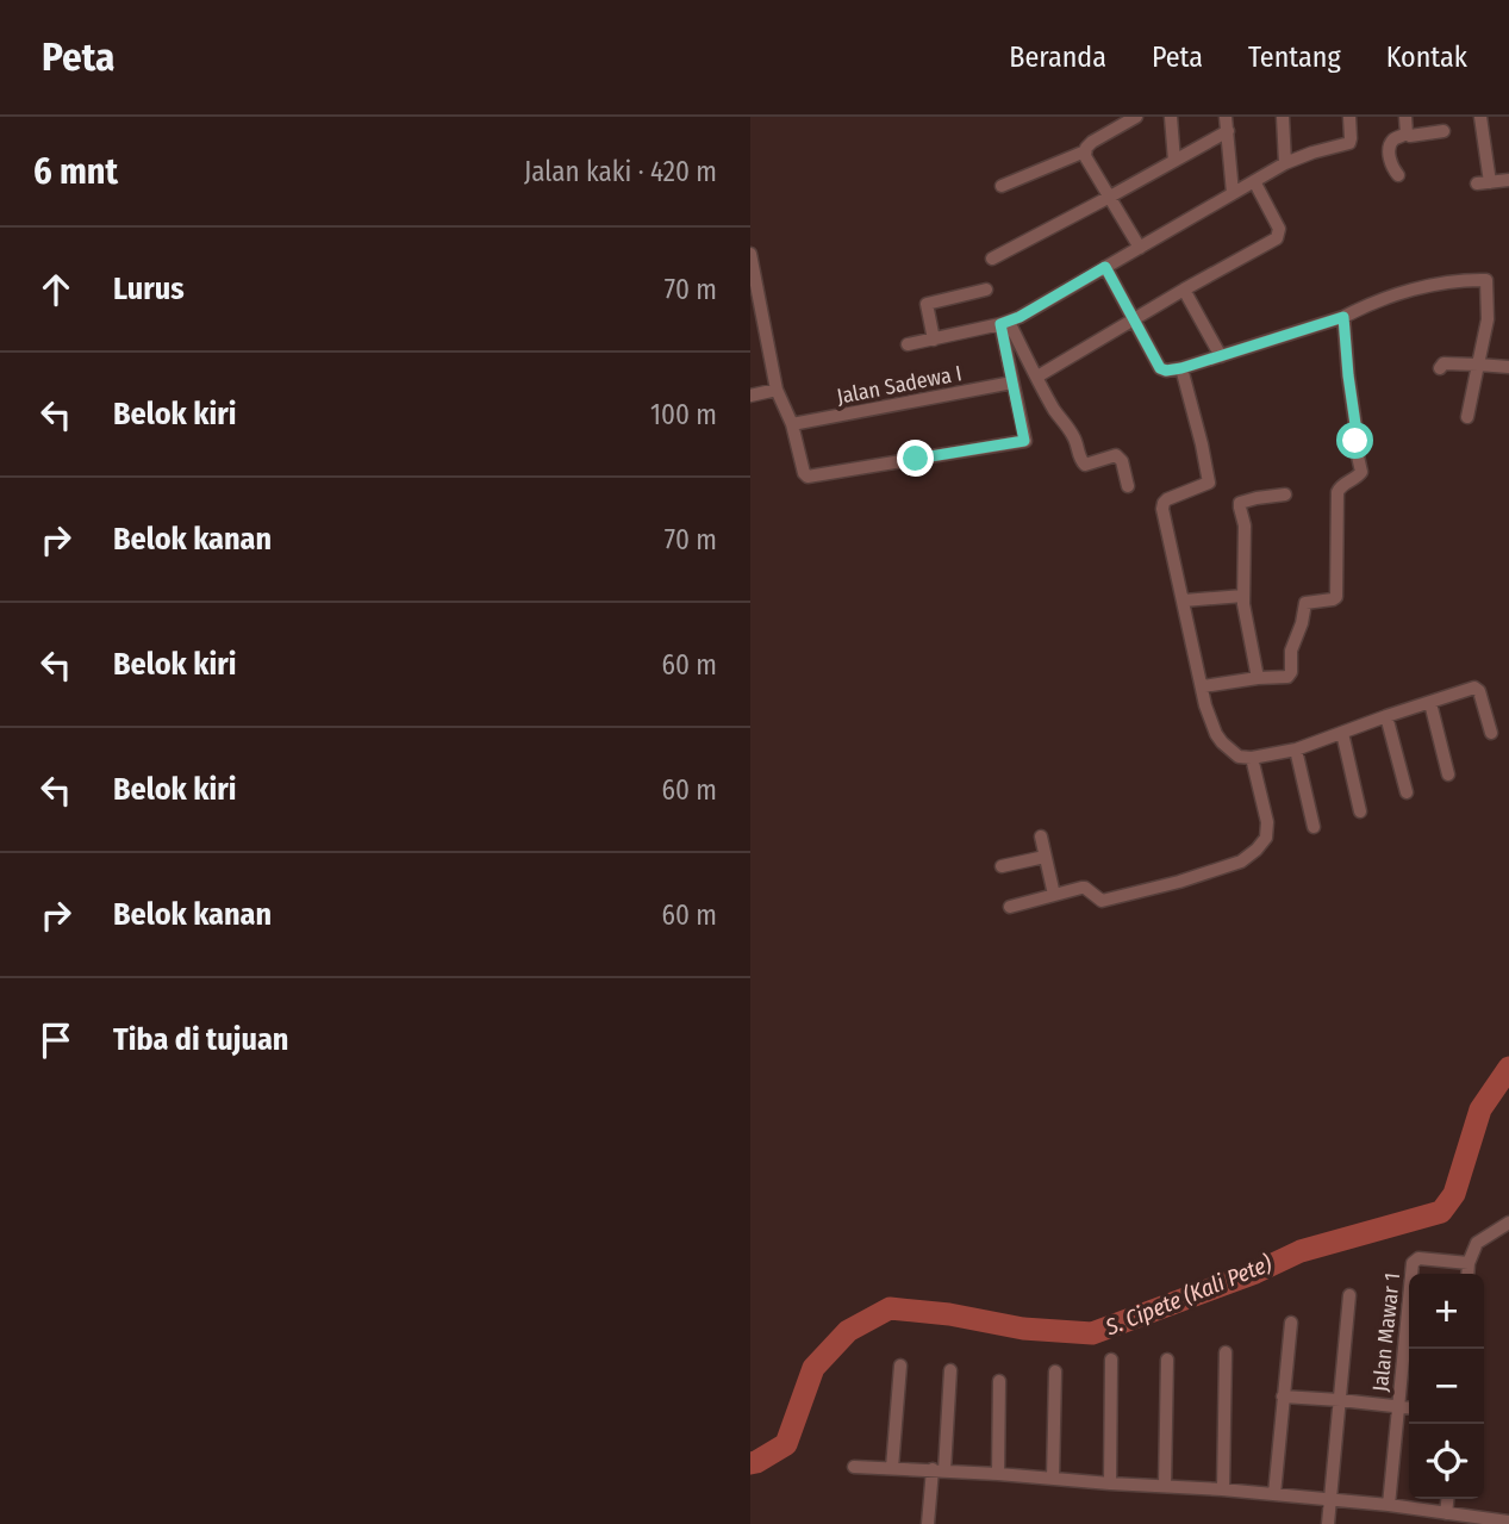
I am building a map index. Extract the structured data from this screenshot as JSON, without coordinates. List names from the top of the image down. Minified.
{"streets":{"street":["Jalan Sadewa I","Jalan Mawar 1"]},"water":["S. Cipete (Kali Pete)"],"page":{"header":"Peta","nav":["Beranda","Peta","Tentang","Kontak"],"heading":["6 mnt","Jalan kaki · 420 m"],"list":[["Lurus","70 m"],["Belok kiri","100 m"],["Belok kanan","70 m"],["Belok kiri","60 m"],["Belok kiri","60 m"],["Belok kanan","60 m"],"Tiba di tujuan"],"map_buttons":["+","−"]}}
